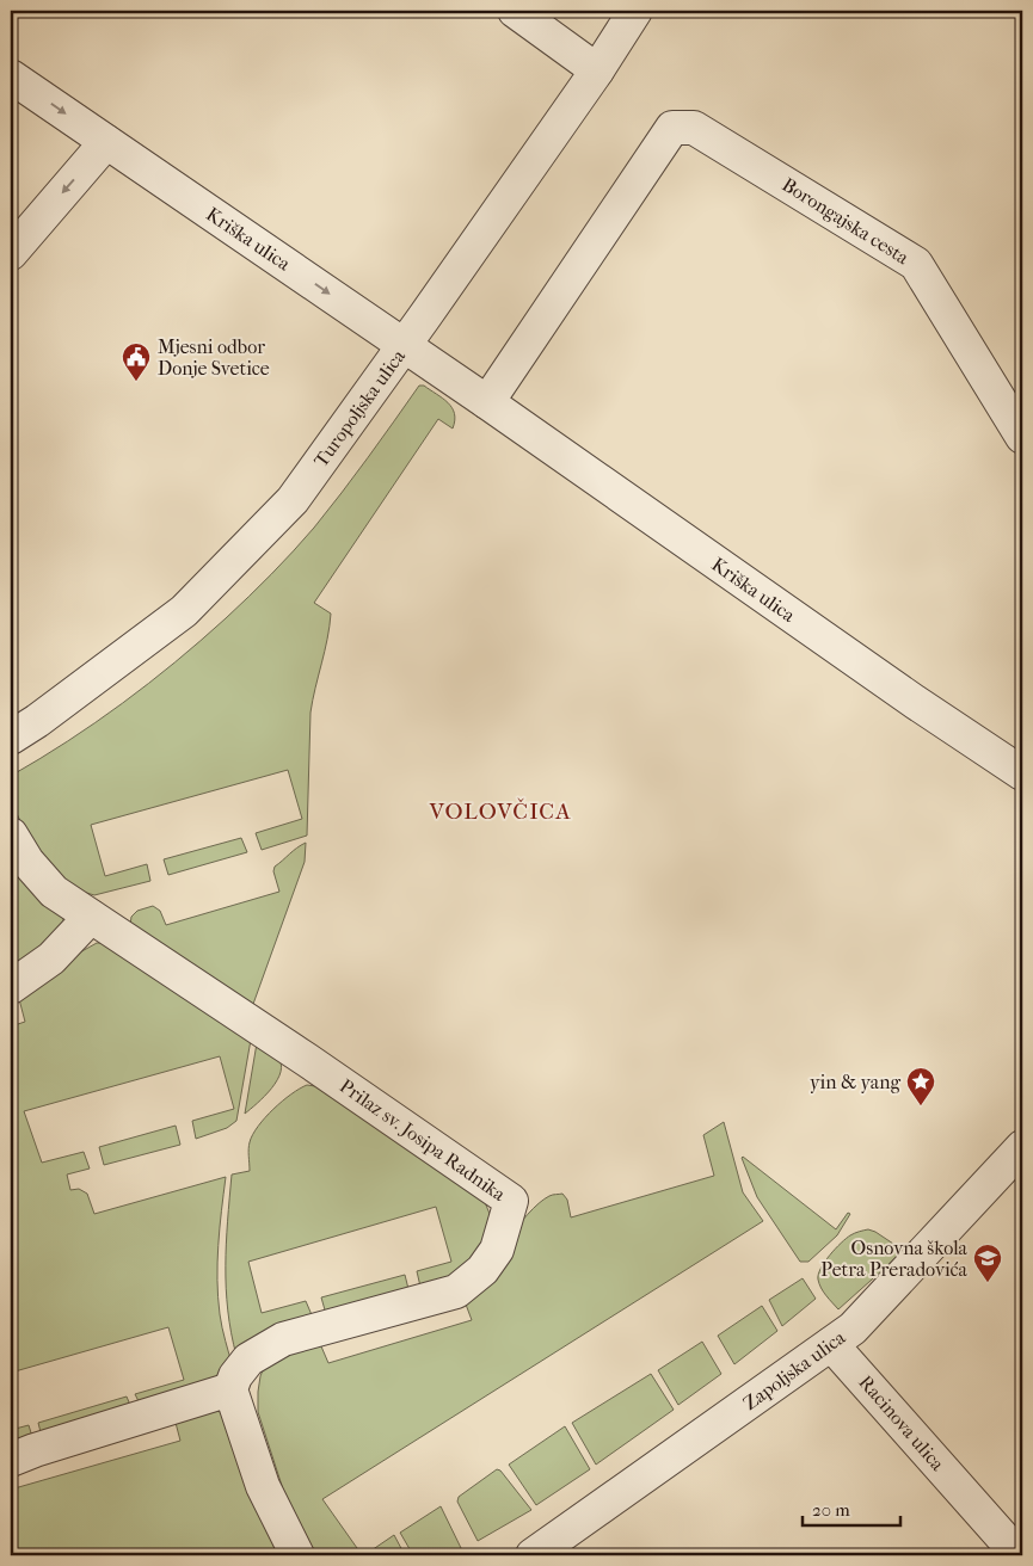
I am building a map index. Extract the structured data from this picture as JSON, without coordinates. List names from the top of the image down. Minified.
{"streets":{"street":["Borongajska cesta","Kriška ulica","Turopoljska ulica","Prilaz sv. Josipa Radnika","Zapoljska ulica","Racinova ulica"]},"crossings":[["Borongajska cesta","Kriška ulica"],["Kriška ulica","Turopoljska ulica"],["Zapoljska ulica","Racinova ulica"]],"one_way":["Kriška ulica"],"districts":["VOLOVČICA"],"places":{"public building":["Mjesni odbor Donje Svetice"],"place":["yin & yang"],"school or university":["Osnovna škola Petra Preradovića"]},"scale_bar":"20 m"}
